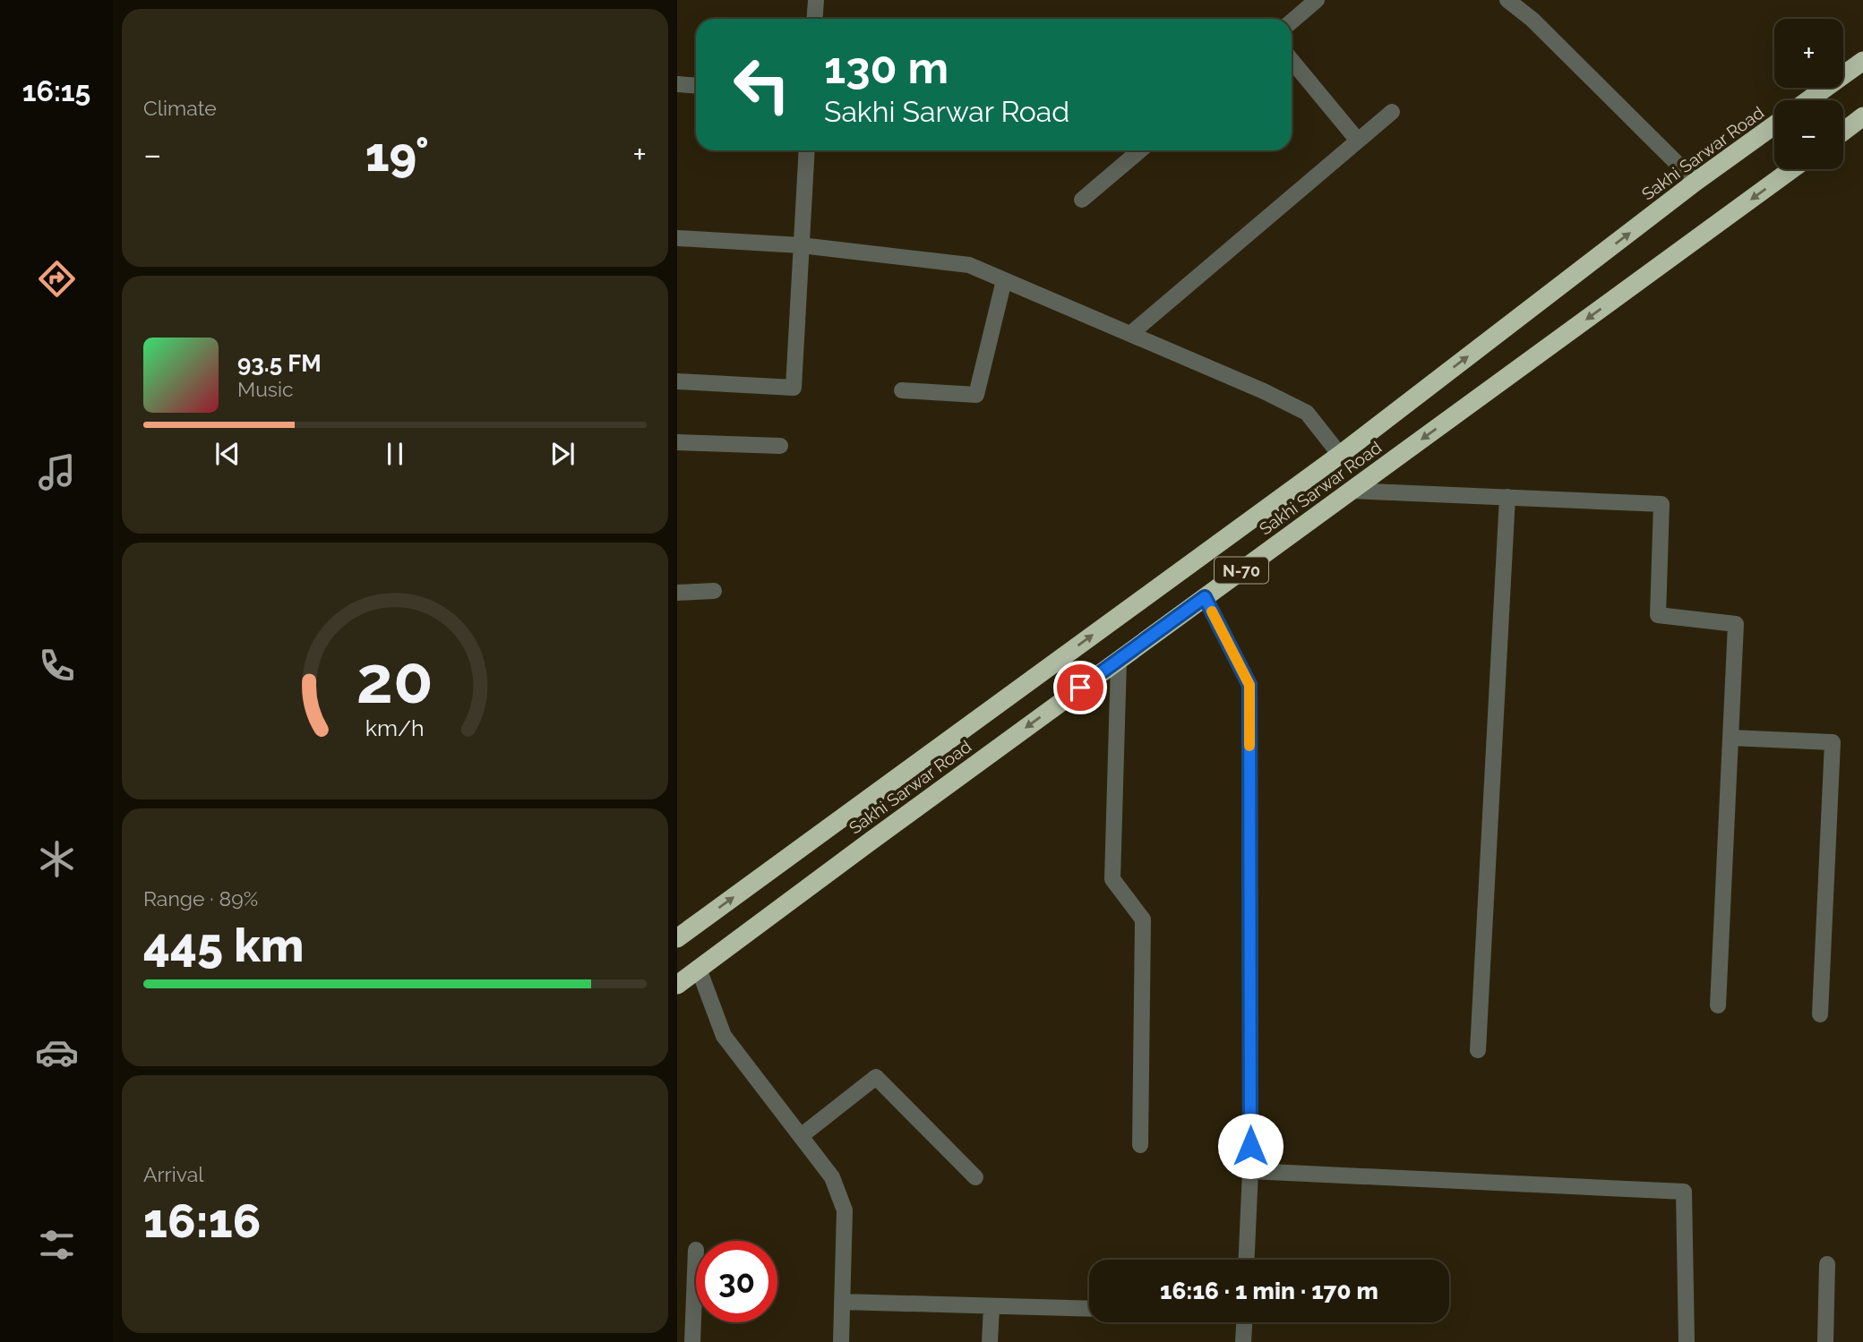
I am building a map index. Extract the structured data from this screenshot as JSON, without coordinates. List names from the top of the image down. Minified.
{"streets":{"highway":["Sakhi Sarwar Road","N-70"]},"page":{"tabs":"16:15","tile":["Climate",["Range · 89%","445 km"],["Arrival","16:16"]],"map_buttons":["+","−"],"turn":["130 m","Sakhi Sarwar Road"],"heat":["−","19°","+"],"song":["93.5 FM","Music"],"limit":"30","trip":"16:16 · 1 min · 170 m","gauge":["20","km/h"]}}
